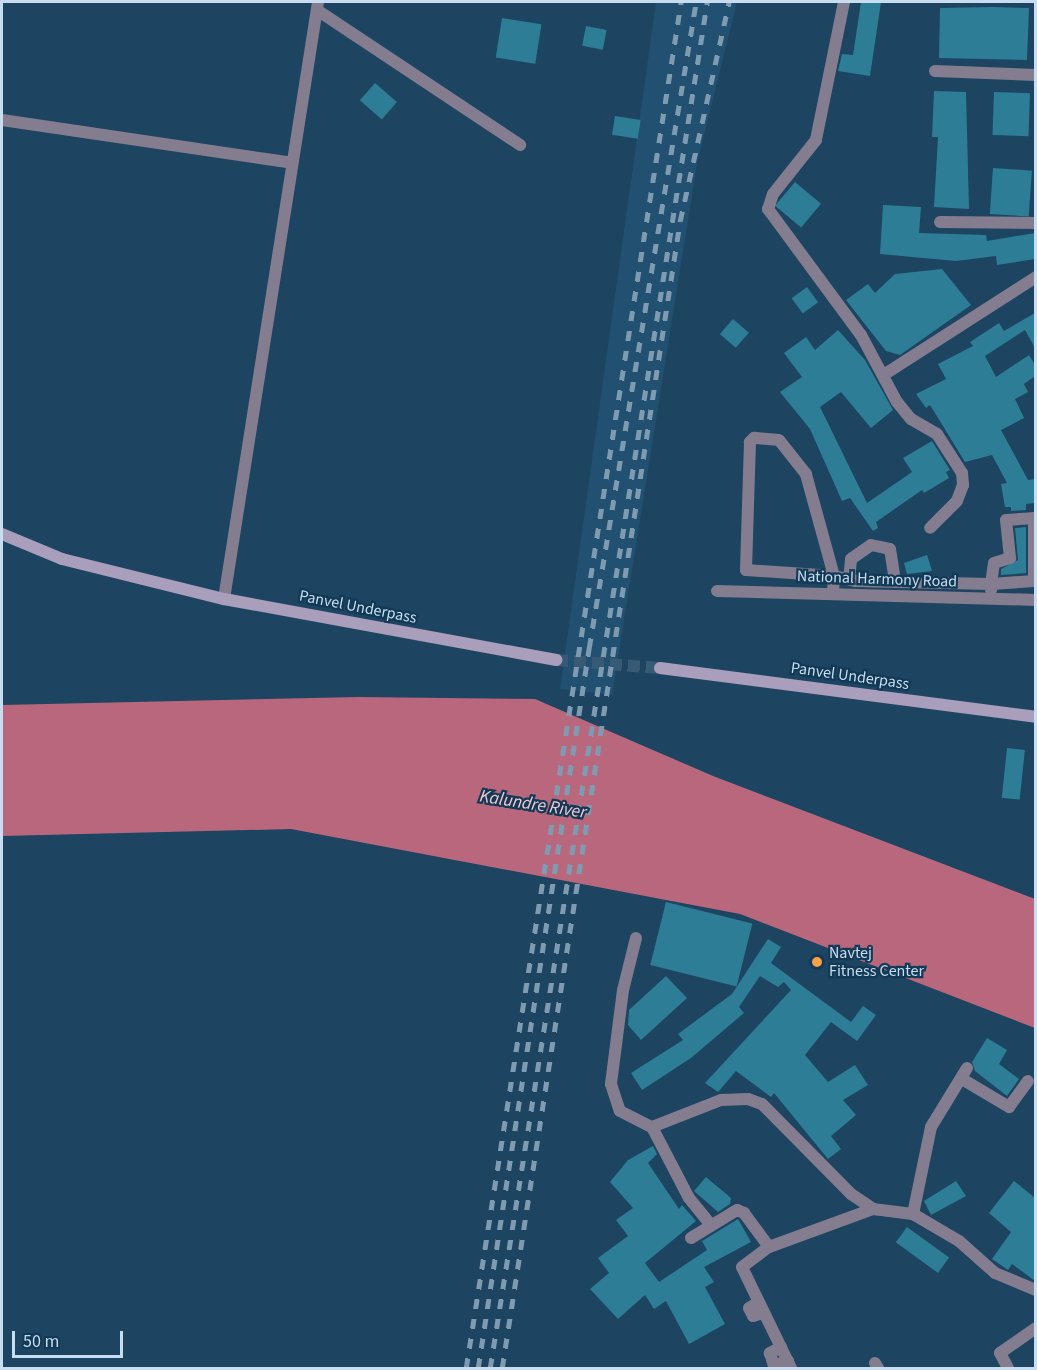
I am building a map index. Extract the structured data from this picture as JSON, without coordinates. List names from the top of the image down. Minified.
{"streets":{"main road":["Panvel Underpass"],"street":["National Harmony Road"]},"water":["Kalundre River"],"places":["Navtej Fitness Center"],"scale_bar":"50 m"}
